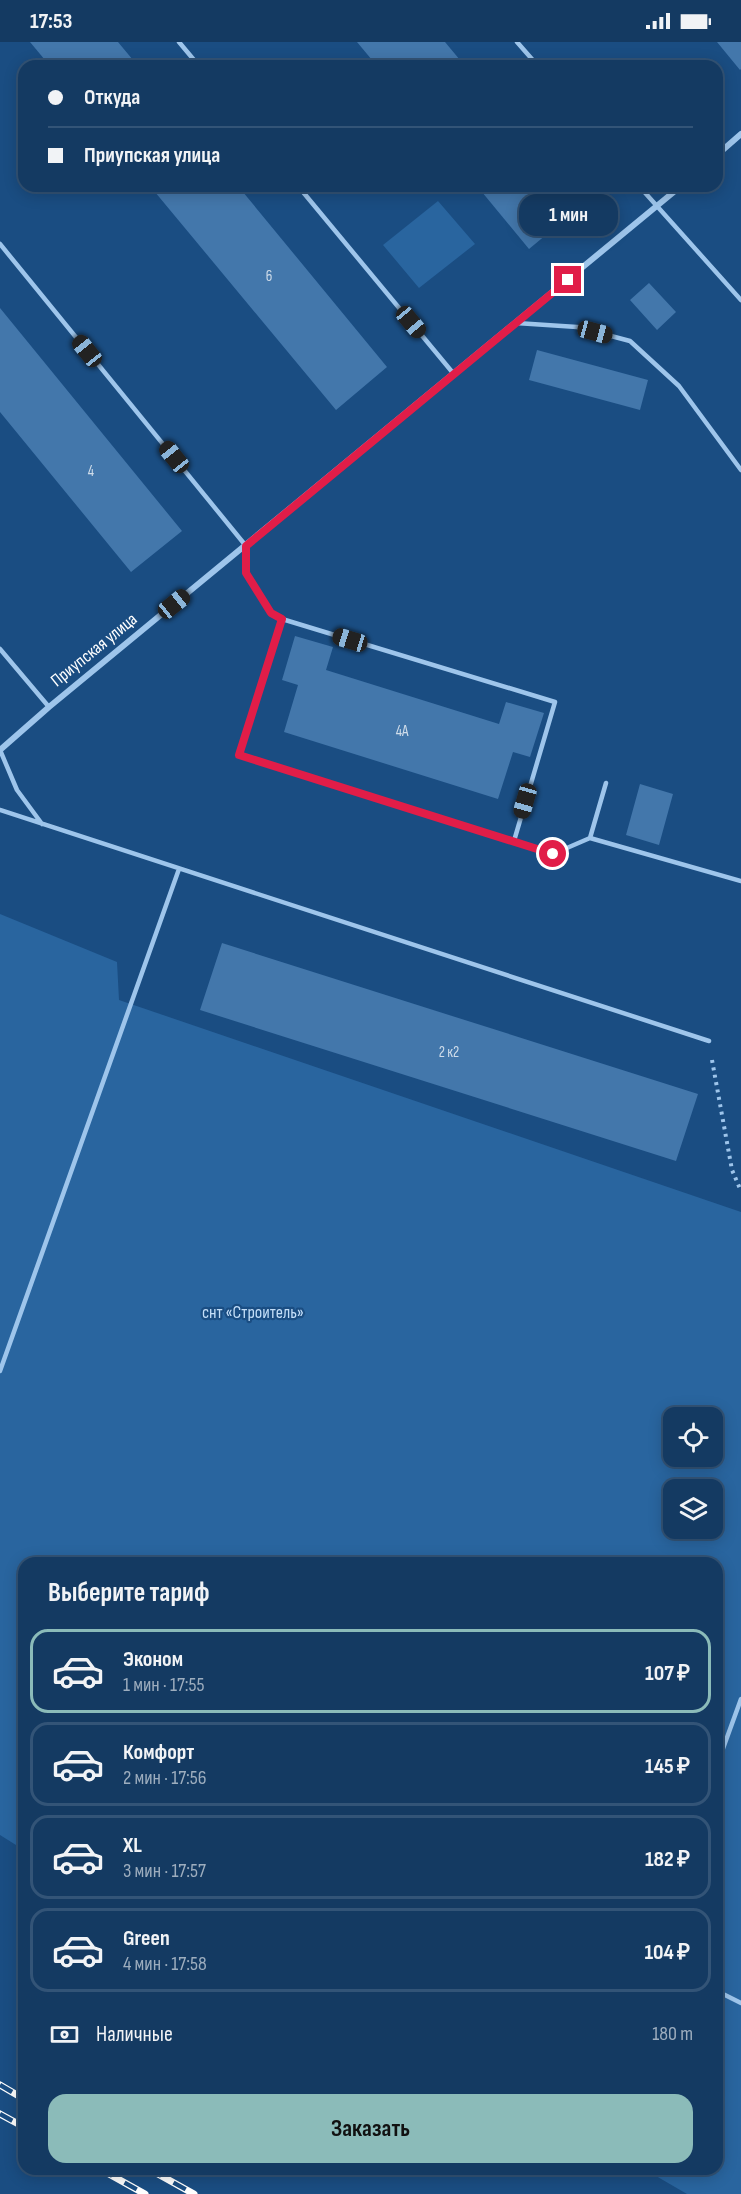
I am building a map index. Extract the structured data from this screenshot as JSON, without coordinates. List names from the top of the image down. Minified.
{"streets":{"street":["Приупская улица"]},"parks":["снт «Строитель»"],"house_numbers":["6","4","4А","2 к2"],"page":{"status":"17:53","banner":["Откуда","Приупская улица"],"bubble":"1 мин","heading":"Выберите тариф","list":[{"name":"Эконом","note":"1 мин · 17:55","value":"107 ₽"},{"name":"Комфорт","note":"2 мин · 17:56","value":"145 ₽"},{"name":"XL","note":"3 мин · 17:57","value":"182 ₽"},{"name":"Green","note":"4 мин · 17:58","value":"104 ₽"}],"pay":["Наличные","180 m"],"buttons":"Заказать"}}
